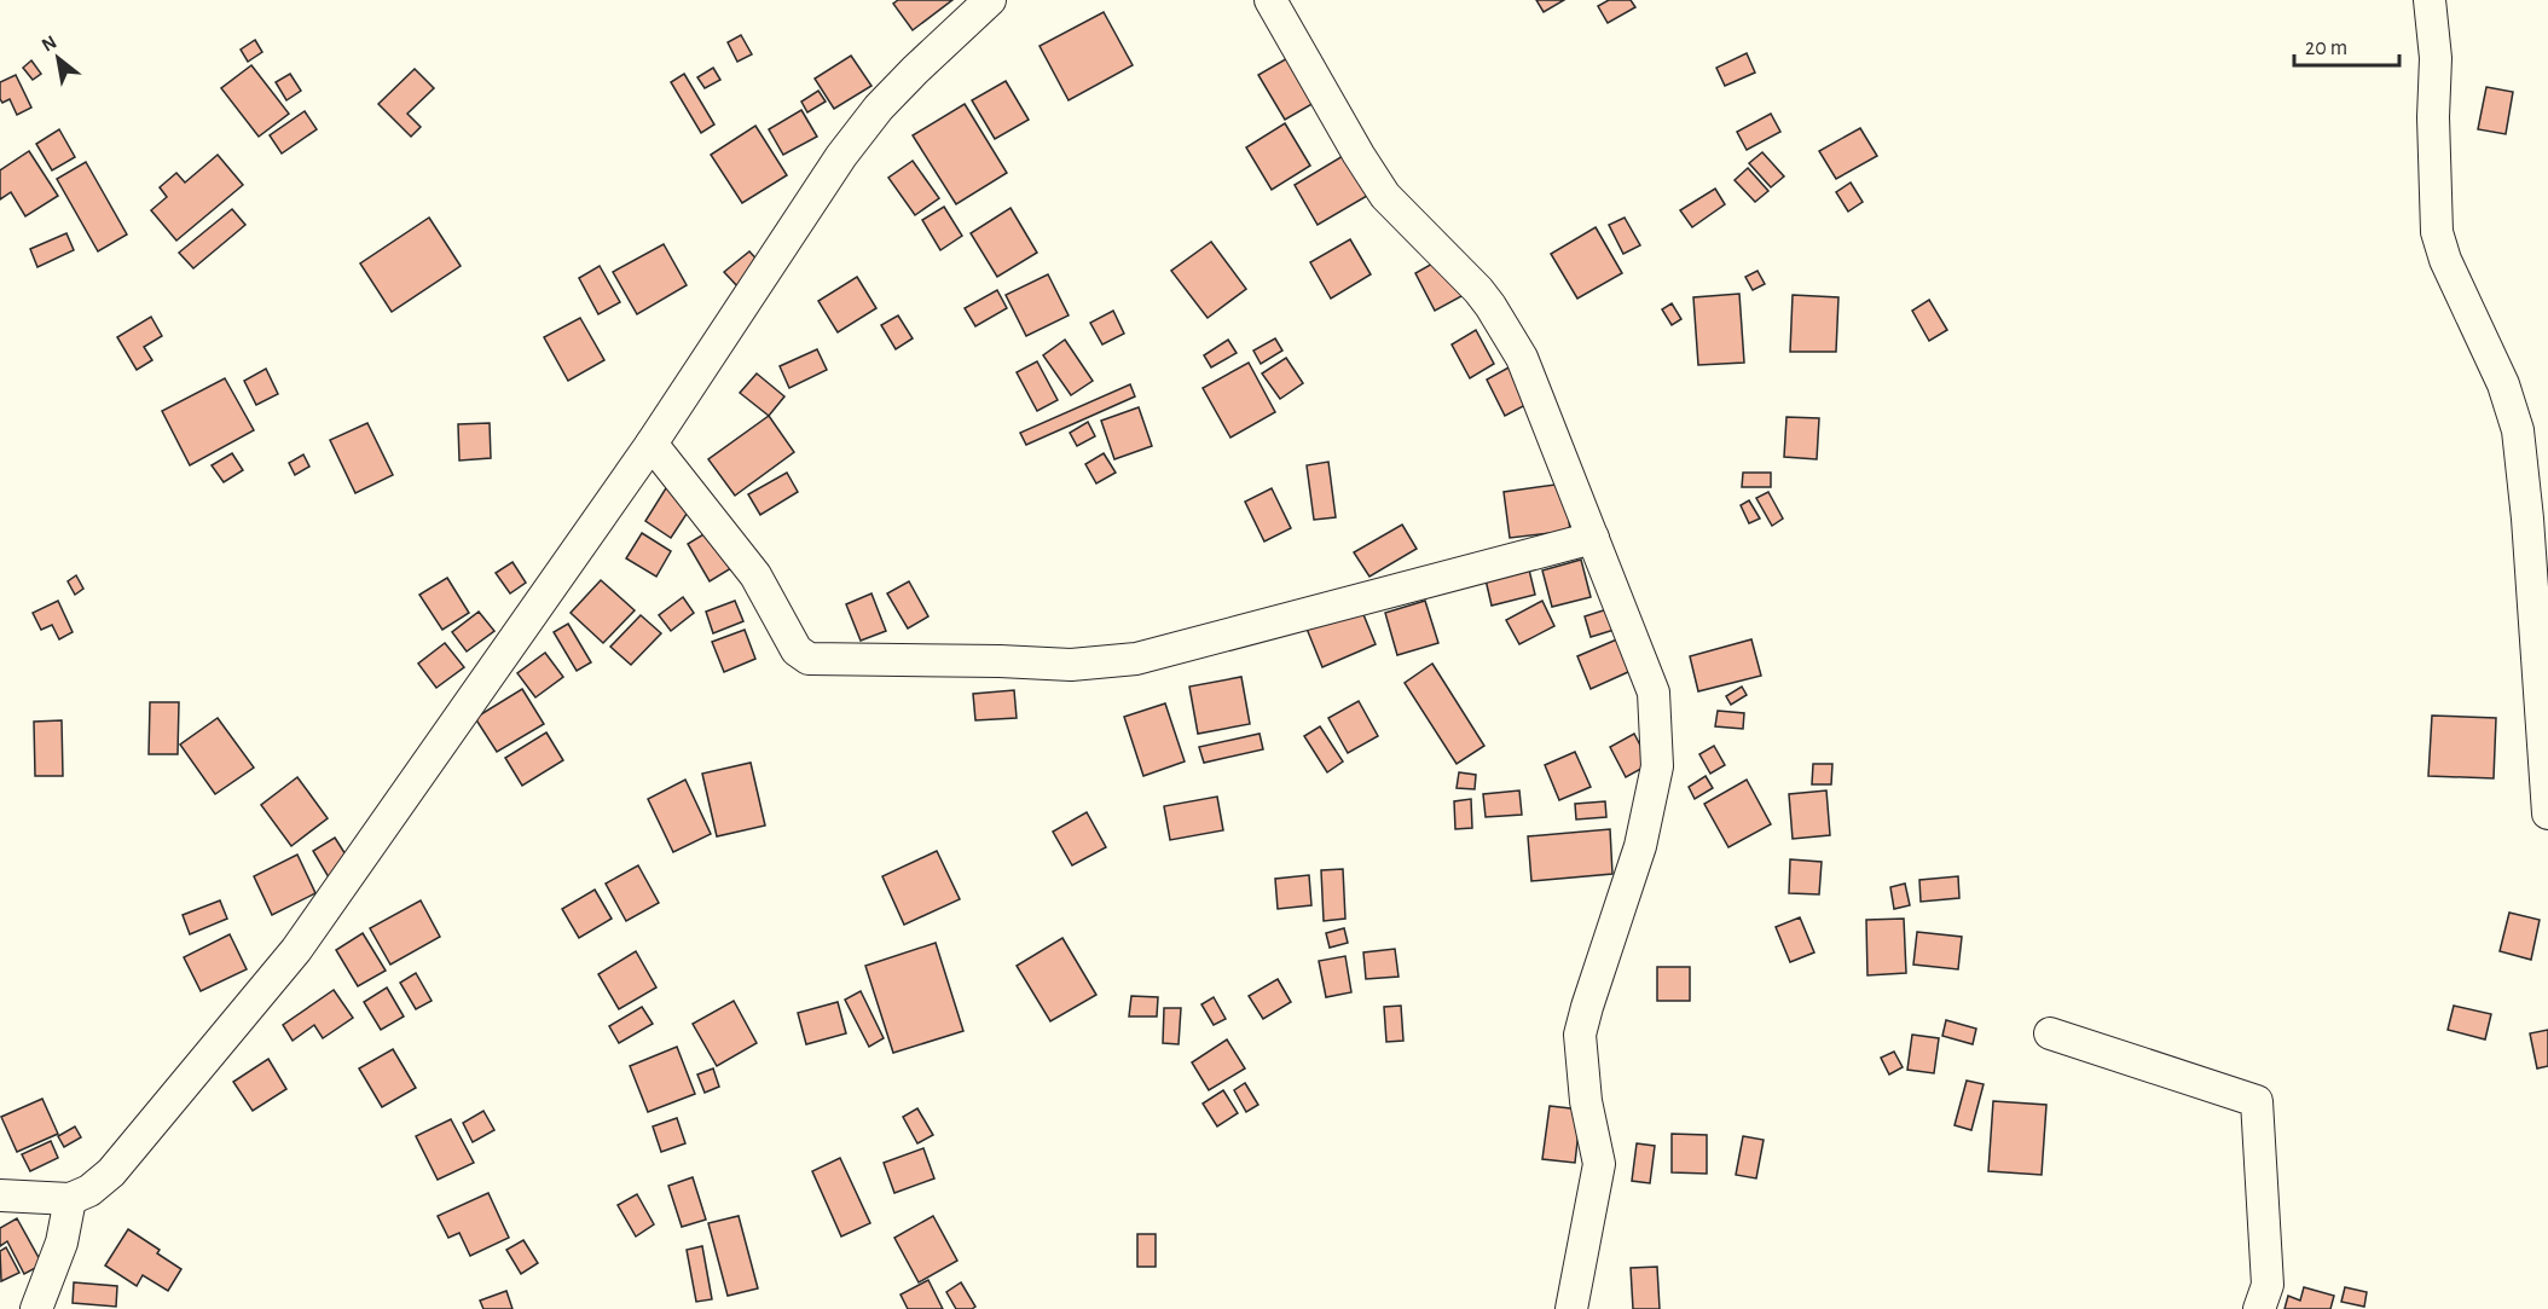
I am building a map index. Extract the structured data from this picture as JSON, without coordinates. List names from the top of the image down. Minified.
{"scale_bar":"20 m","north":"top left"}
